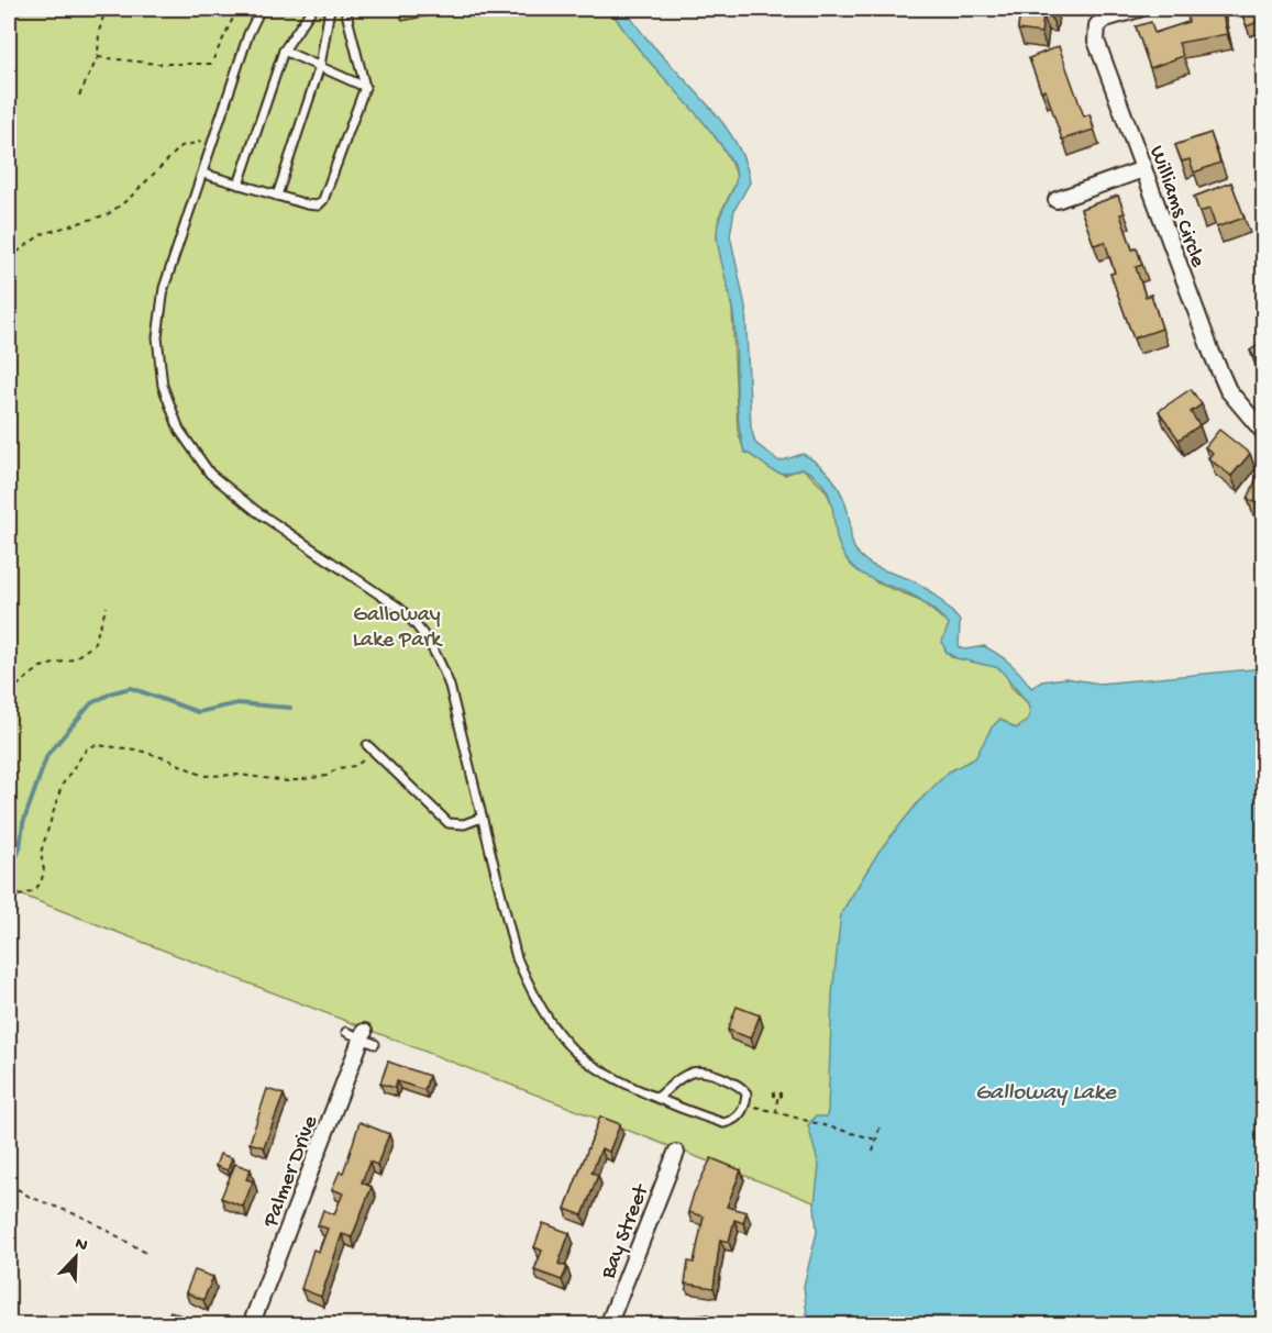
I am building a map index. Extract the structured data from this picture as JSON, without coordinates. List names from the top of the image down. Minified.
{"streets":{"street":["Williams Circle","Palmer Drive","Bay Street"]},"water":["Galloway Lake"],"parks":["Galloway Lake Park"],"north":"top right"}
